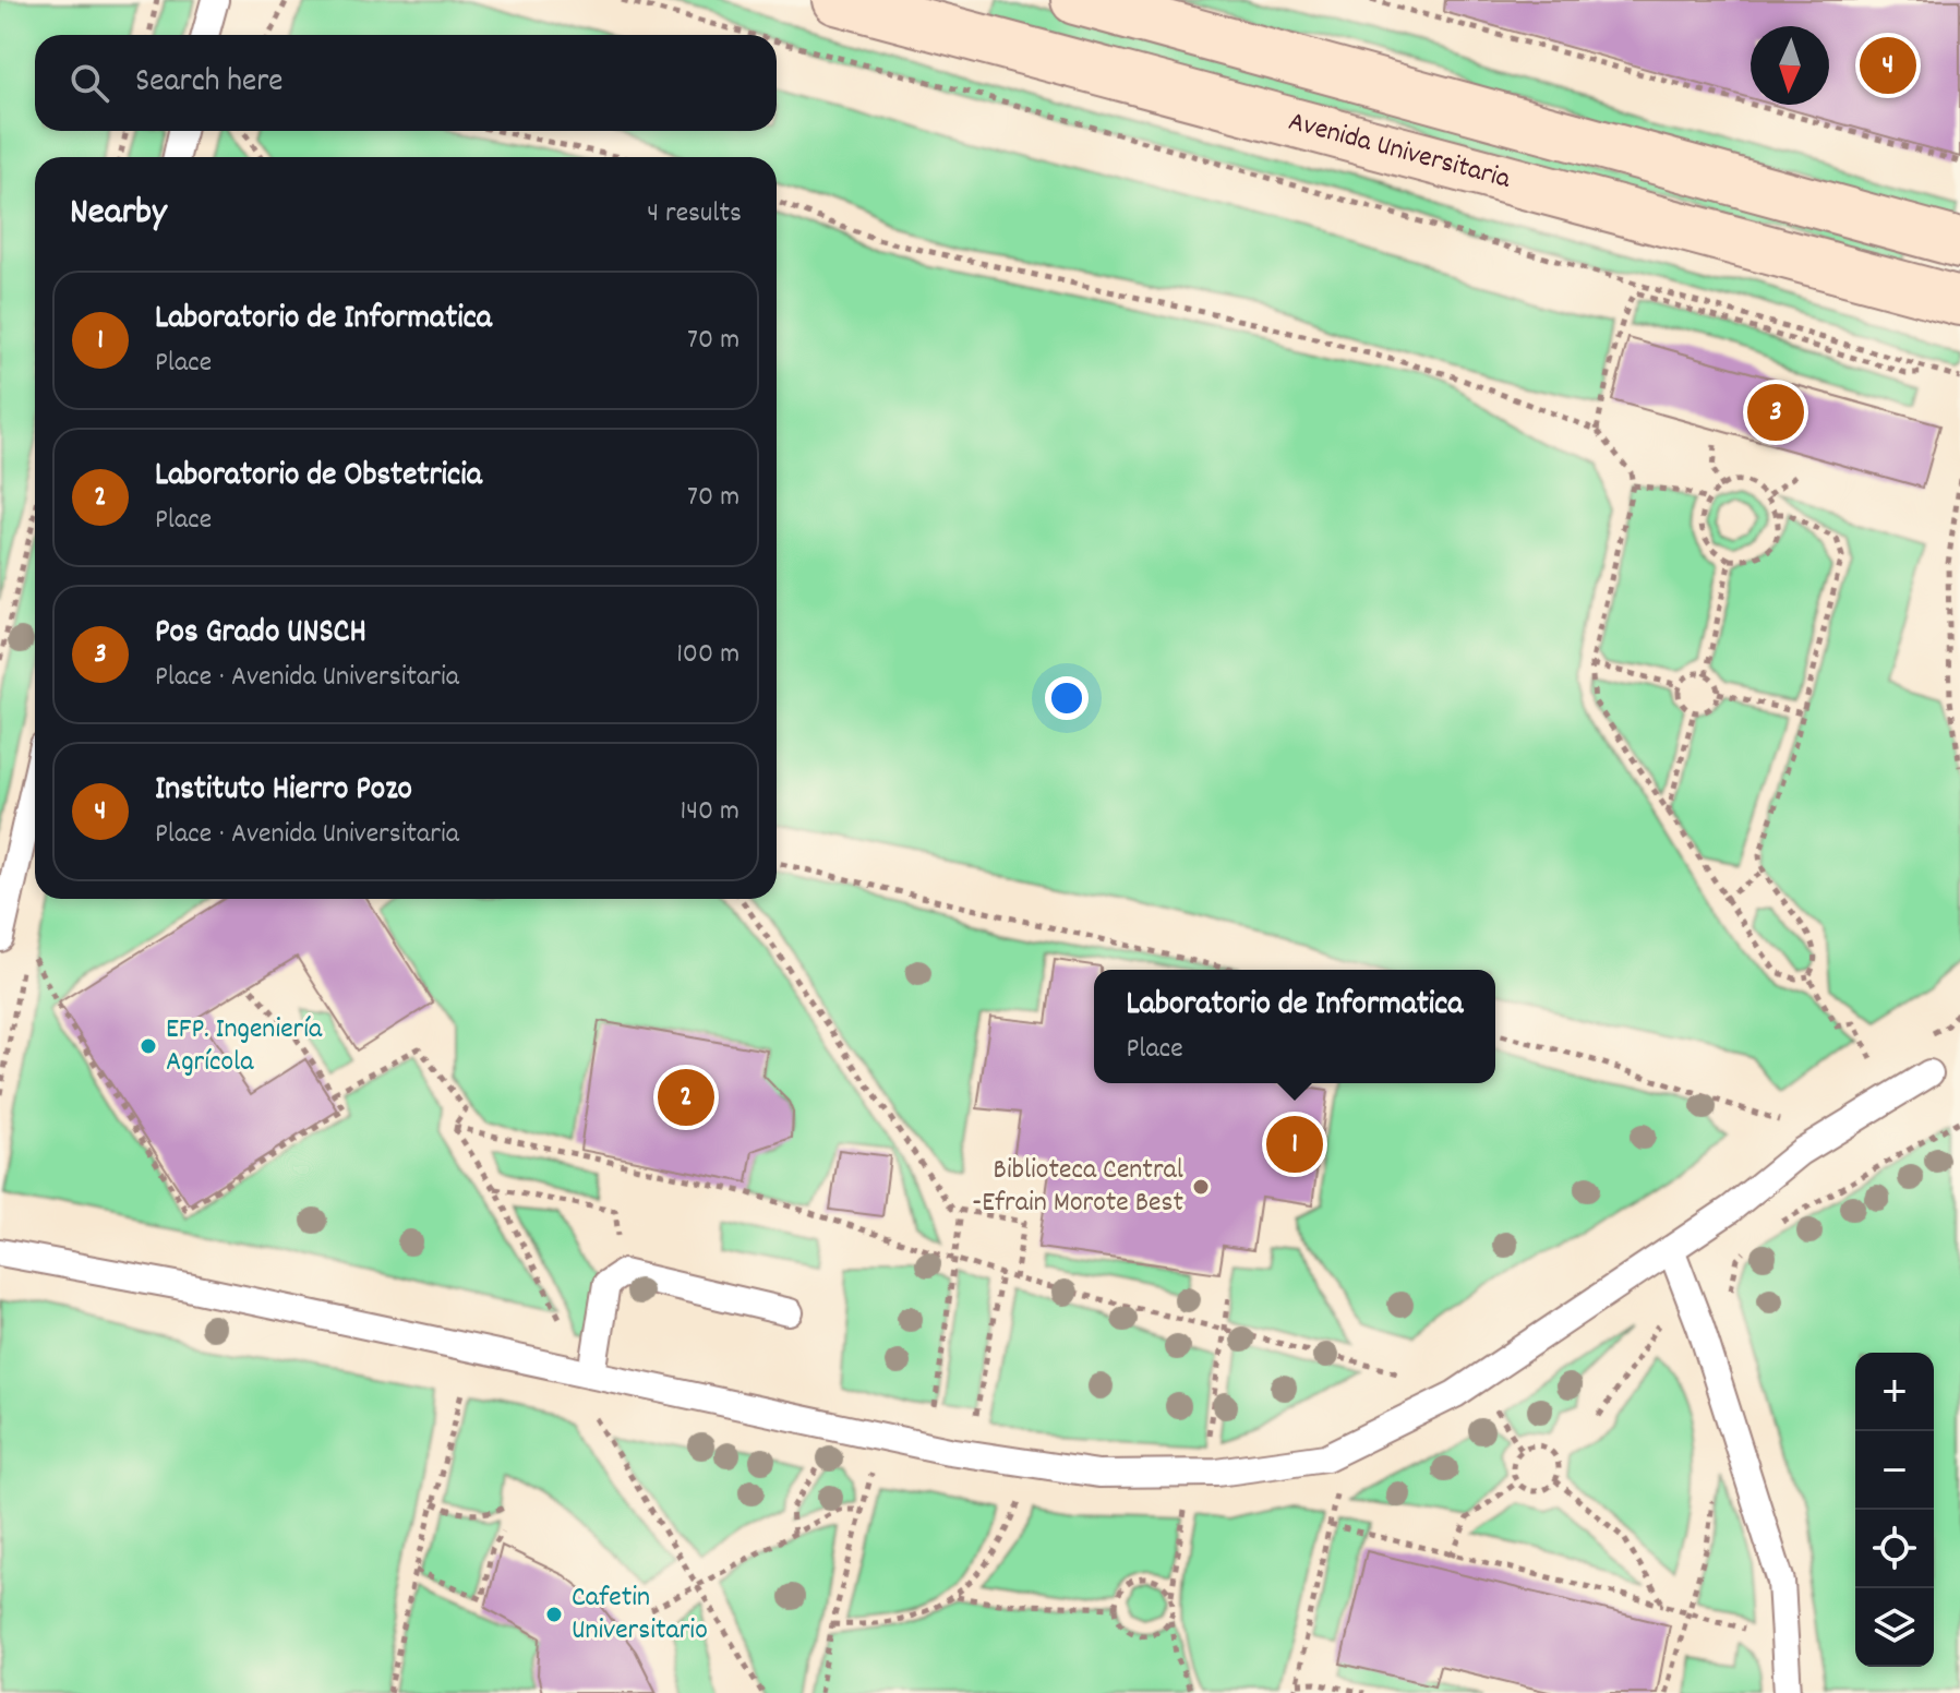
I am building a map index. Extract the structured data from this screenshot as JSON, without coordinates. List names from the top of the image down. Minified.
{"streets":{"street":["Avenida Universitaria"]},"places":["EFP. Ingeniería Agrícola","Biblioteca Central -Efrain Morote Best","Cafetin Universitario"],"north":"bottom","page":{"pins":["4","3","2","1"],"search":"Search here","heading":["Nearby","4 results"],"list":[{"mark":"1","name":"Laboratorio de Informatica","note":"Place","value":"70 m"},{"mark":"2","name":"Laboratorio de Obstetricia","note":"Place","value":"70 m"},{"mark":"3","name":"Pos Grado UNSCH","note":"Place · Avenida Universitaria","value":"100 m"},{"mark":"4","name":"Instituto Hierro Pozo","note":"Place · Avenida Universitaria","value":"140 m"}],"popup":["Laboratorio de Informatica","Place"],"map_buttons":["+","−"]}}
